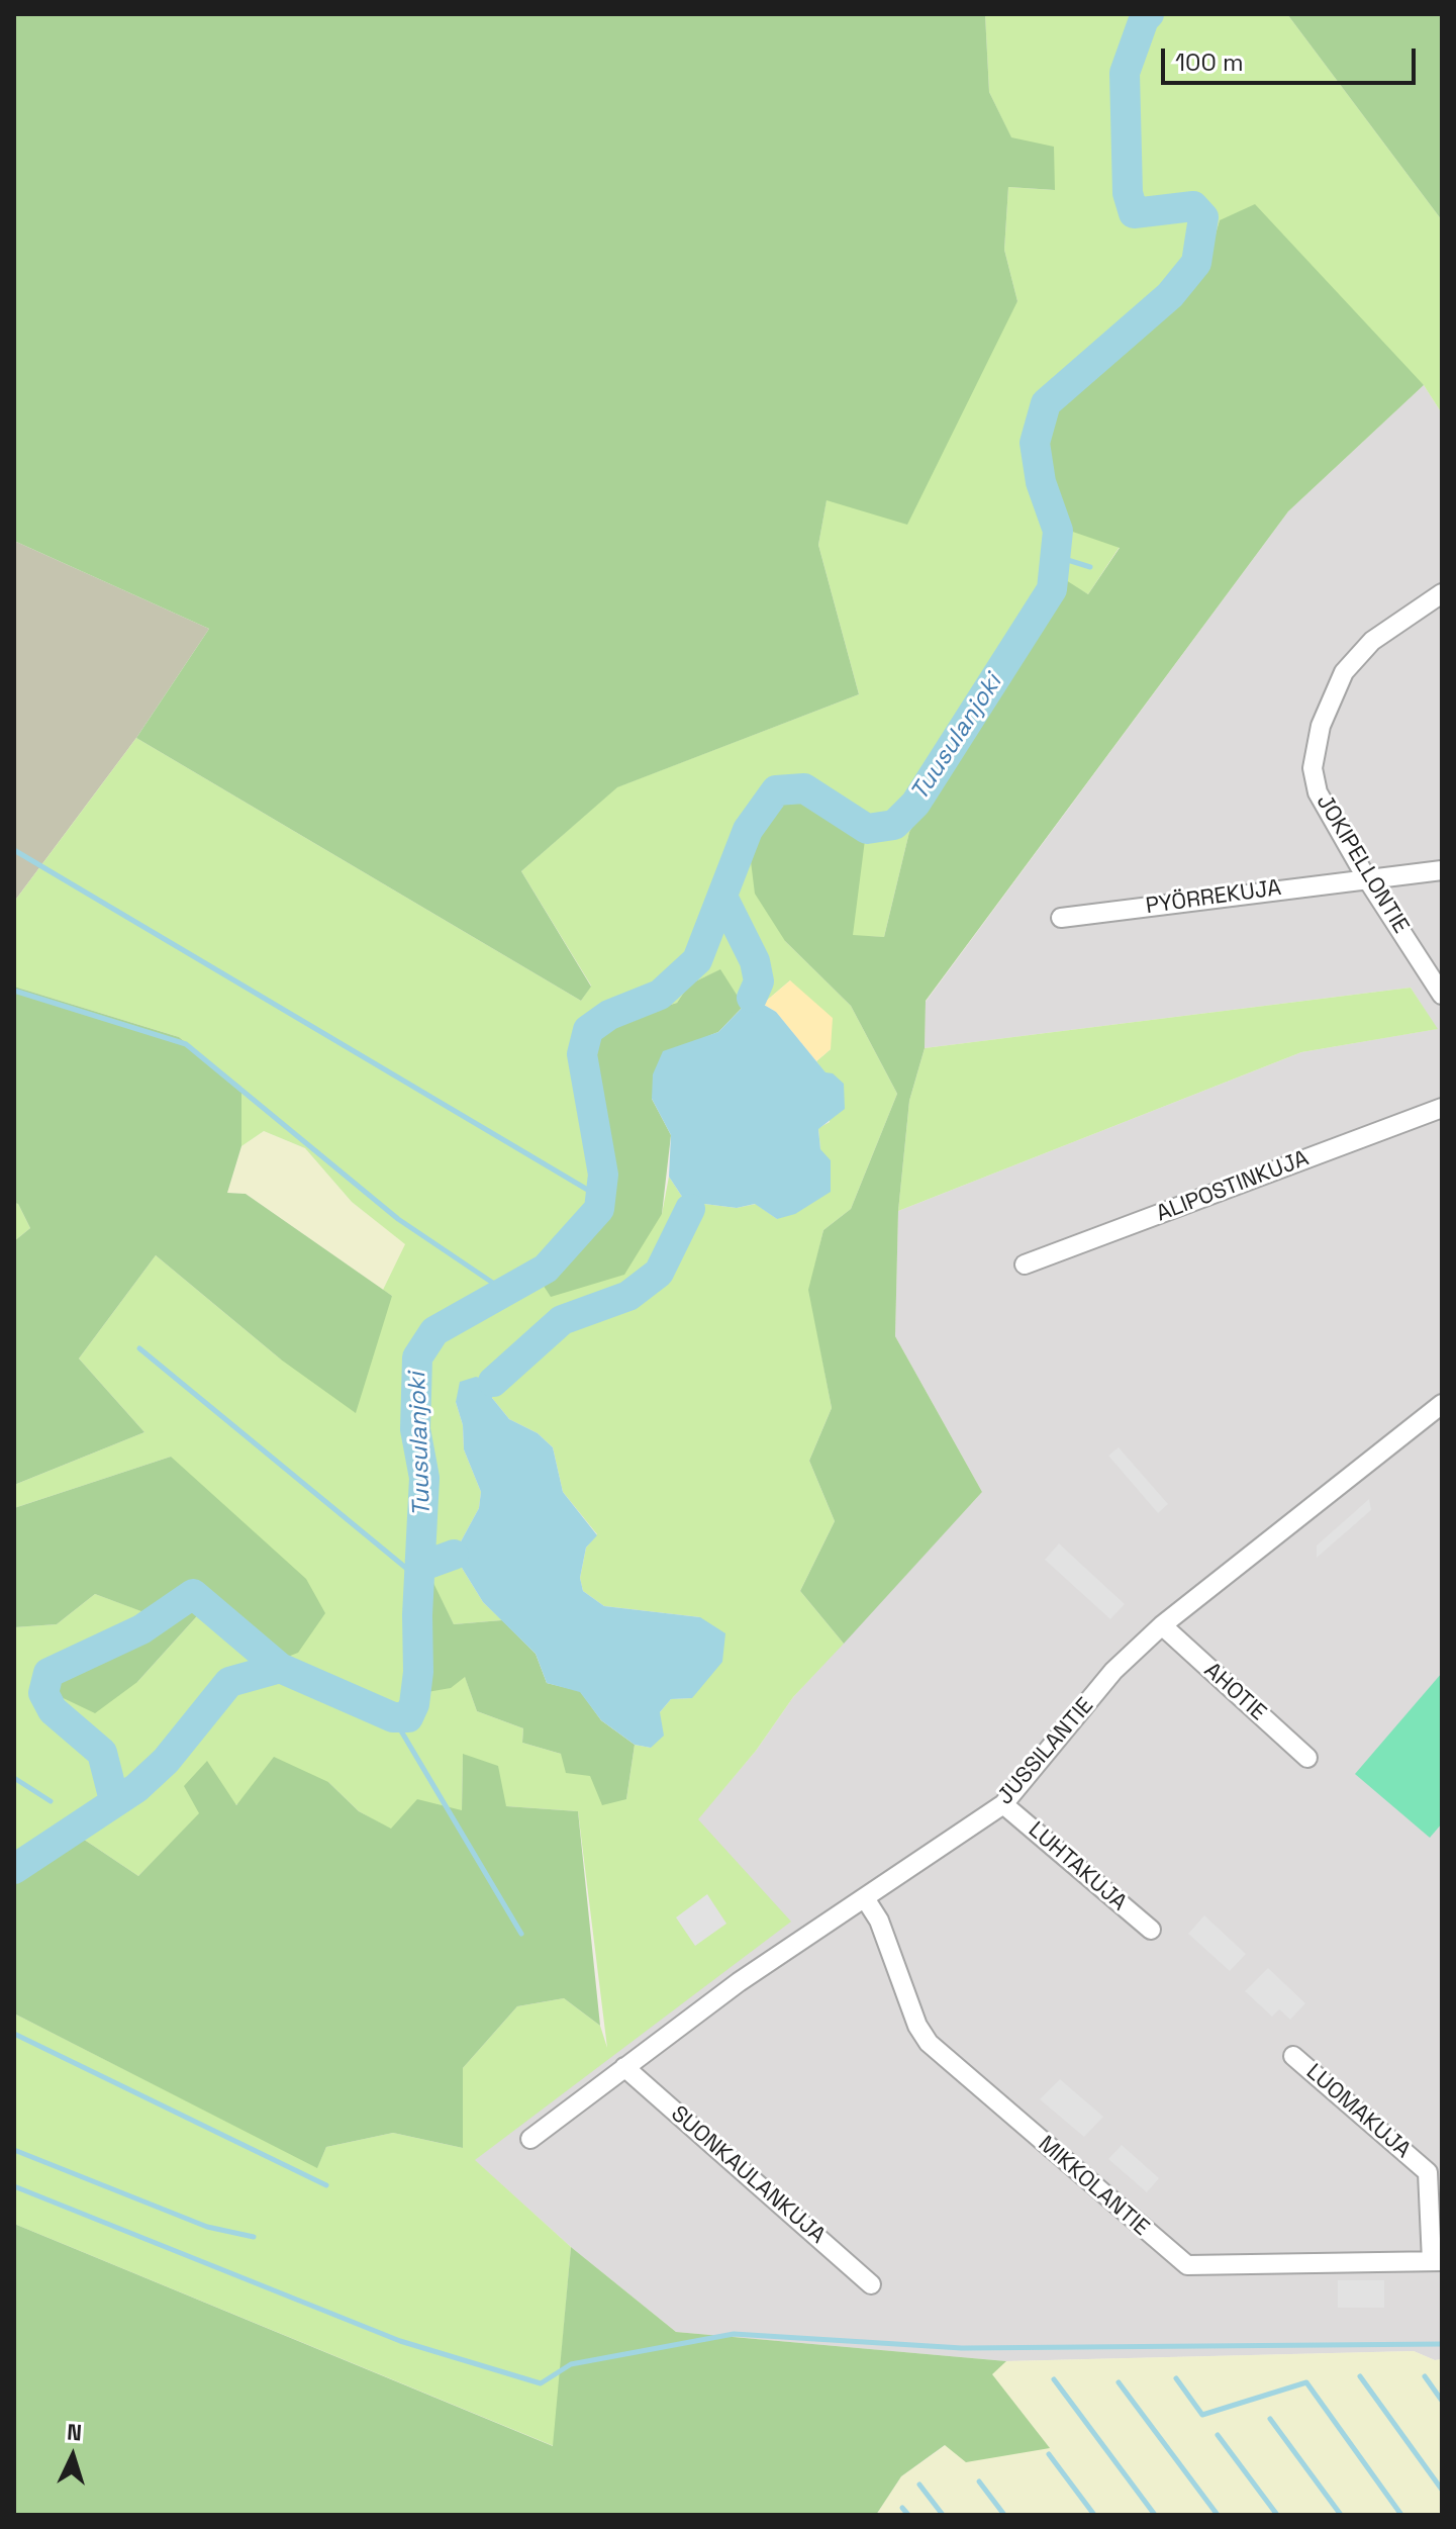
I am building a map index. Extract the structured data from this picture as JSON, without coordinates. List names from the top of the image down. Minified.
{"streets":{"street":["JOKIPELLONTIE","PYÖRREKUJA","ALIPOSTINKUJA","AHOTIE","JUSSILANTIE","LUHTAKUJA","LUOMAKUJA","SUONKAULANKUJA","MIKKOLANTIE"]},"crossings":[["JOKIPELLONTIE","PYÖRREKUJA"],["AHOTIE","JUSSILANTIE"],["JUSSILANTIE","LUHTAKUJA"],["JUSSILANTIE","SUONKAULANKUJA"],["JUSSILANTIE","MIKKOLANTIE"],["LUOMAKUJA","MIKKOLANTIE"]],"water":["Tuusulanjoki"],"scale_bar":"100 m","north":"top"}
